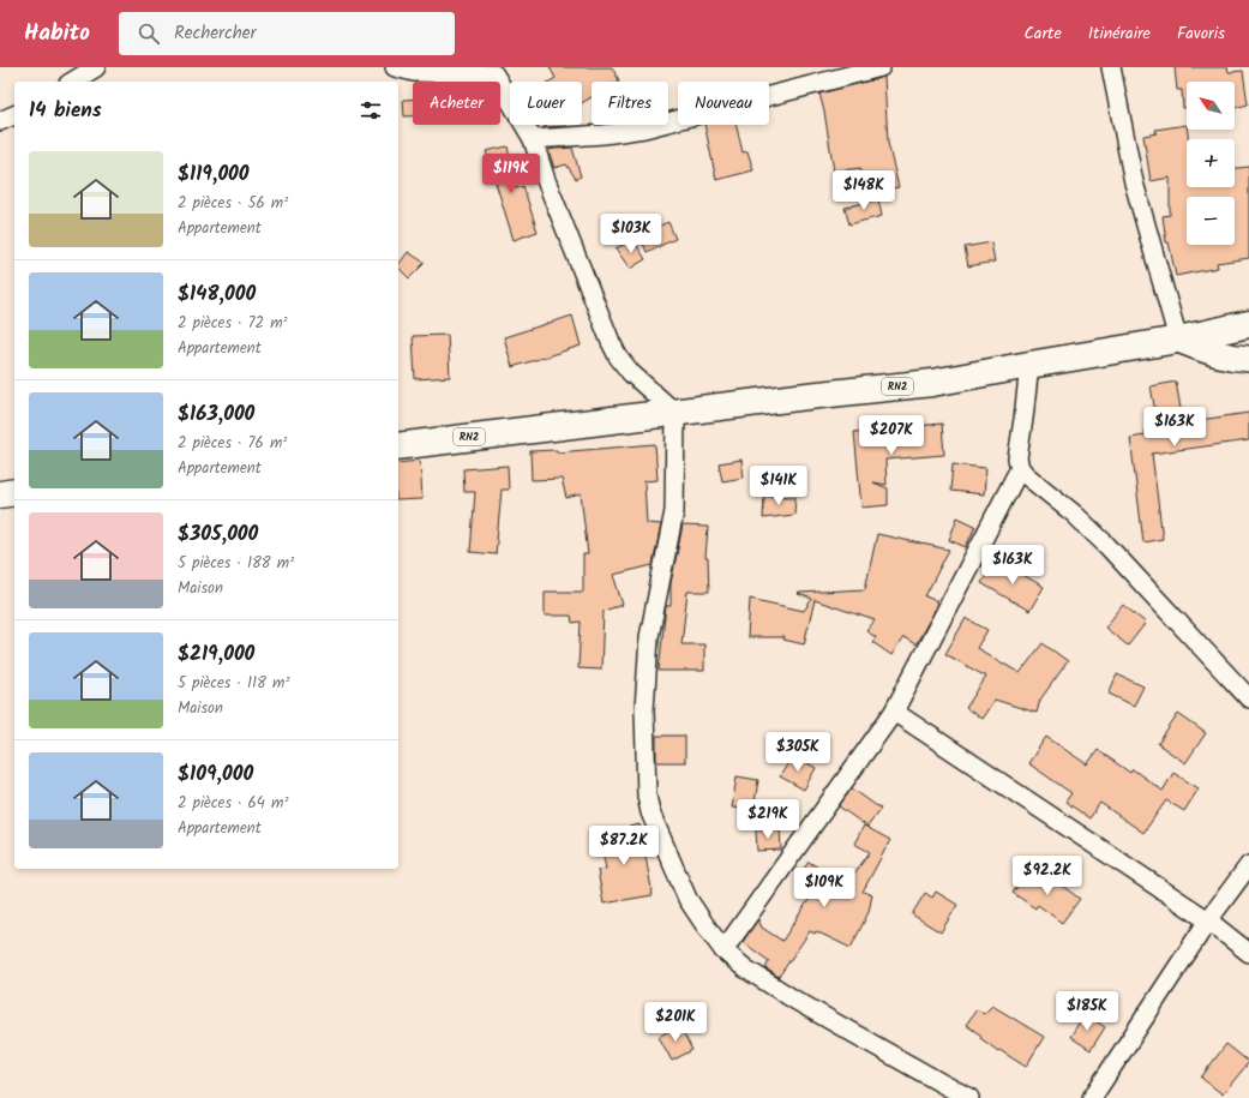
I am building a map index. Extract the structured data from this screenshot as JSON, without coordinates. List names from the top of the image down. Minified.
{"streets":{"highway":["RN2"]},"north":"top left","page":{"header":"Habito","search":"Rechercher","nav":["Carte","Itinéraire","Favoris"],"map_buttons":["+","−"],"chip":["Acheter","Louer","Filtres","Nouveau"],"heading":"14 biens","list":[{"name":"$119,000","note":"2 pièces · 56 m² · Appartement"},{"name":"$148,000","note":"2 pièces · 72 m² · Appartement"},{"name":"$163,000","note":"2 pièces · 76 m² · Appartement"},{"name":"$305,000","note":"5 pièces · 188 m² · Maison"},{"name":"$219,000","note":"5 pièces · 118 m² · Maison"},{"name":"$109,000","note":"2 pièces · 64 m² · Appartement"}],"price":["$119K","$148K","$103K","$163K","$207K","$141K","$163K","$305K","$219K","$87.2K","$92.2K","$109K","$185K","$201K"]}}
